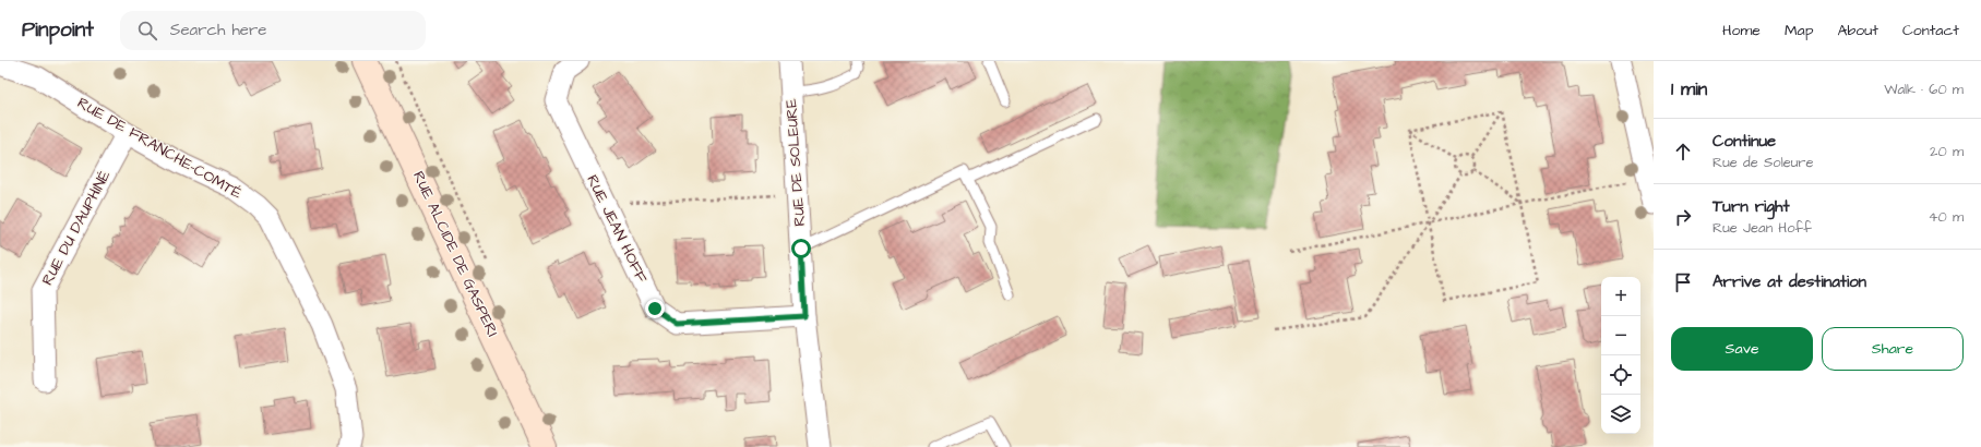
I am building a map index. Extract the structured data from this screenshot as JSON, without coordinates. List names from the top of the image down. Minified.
{"streets":{"main road":["RUE ALCIDE DE GASPERI"],"street":["RUE DE FRANCHE-COMTÉ","RUE DE SOLEURE","RUE DU DAUPHINÉ","RUE JEAN HOFF"]},"crossings":[["RUE DE FRANCHE-COMTÉ","RUE DU DAUPHINÉ"],["RUE DE SOLEURE","RUE JEAN HOFF"]],"page":{"header":"Pinpoint","search":"Search here","nav":["Home","Map","About","Contact"],"heading":["1 min","Walk · 60 m"],"list":[["Continue","Rue de Soleure","20 m"],["Turn right","Rue Jean Hoff","40 m"],"Arrive at destination"],"map_buttons":["+","−"],"buttons":["Save","Share"]}}
